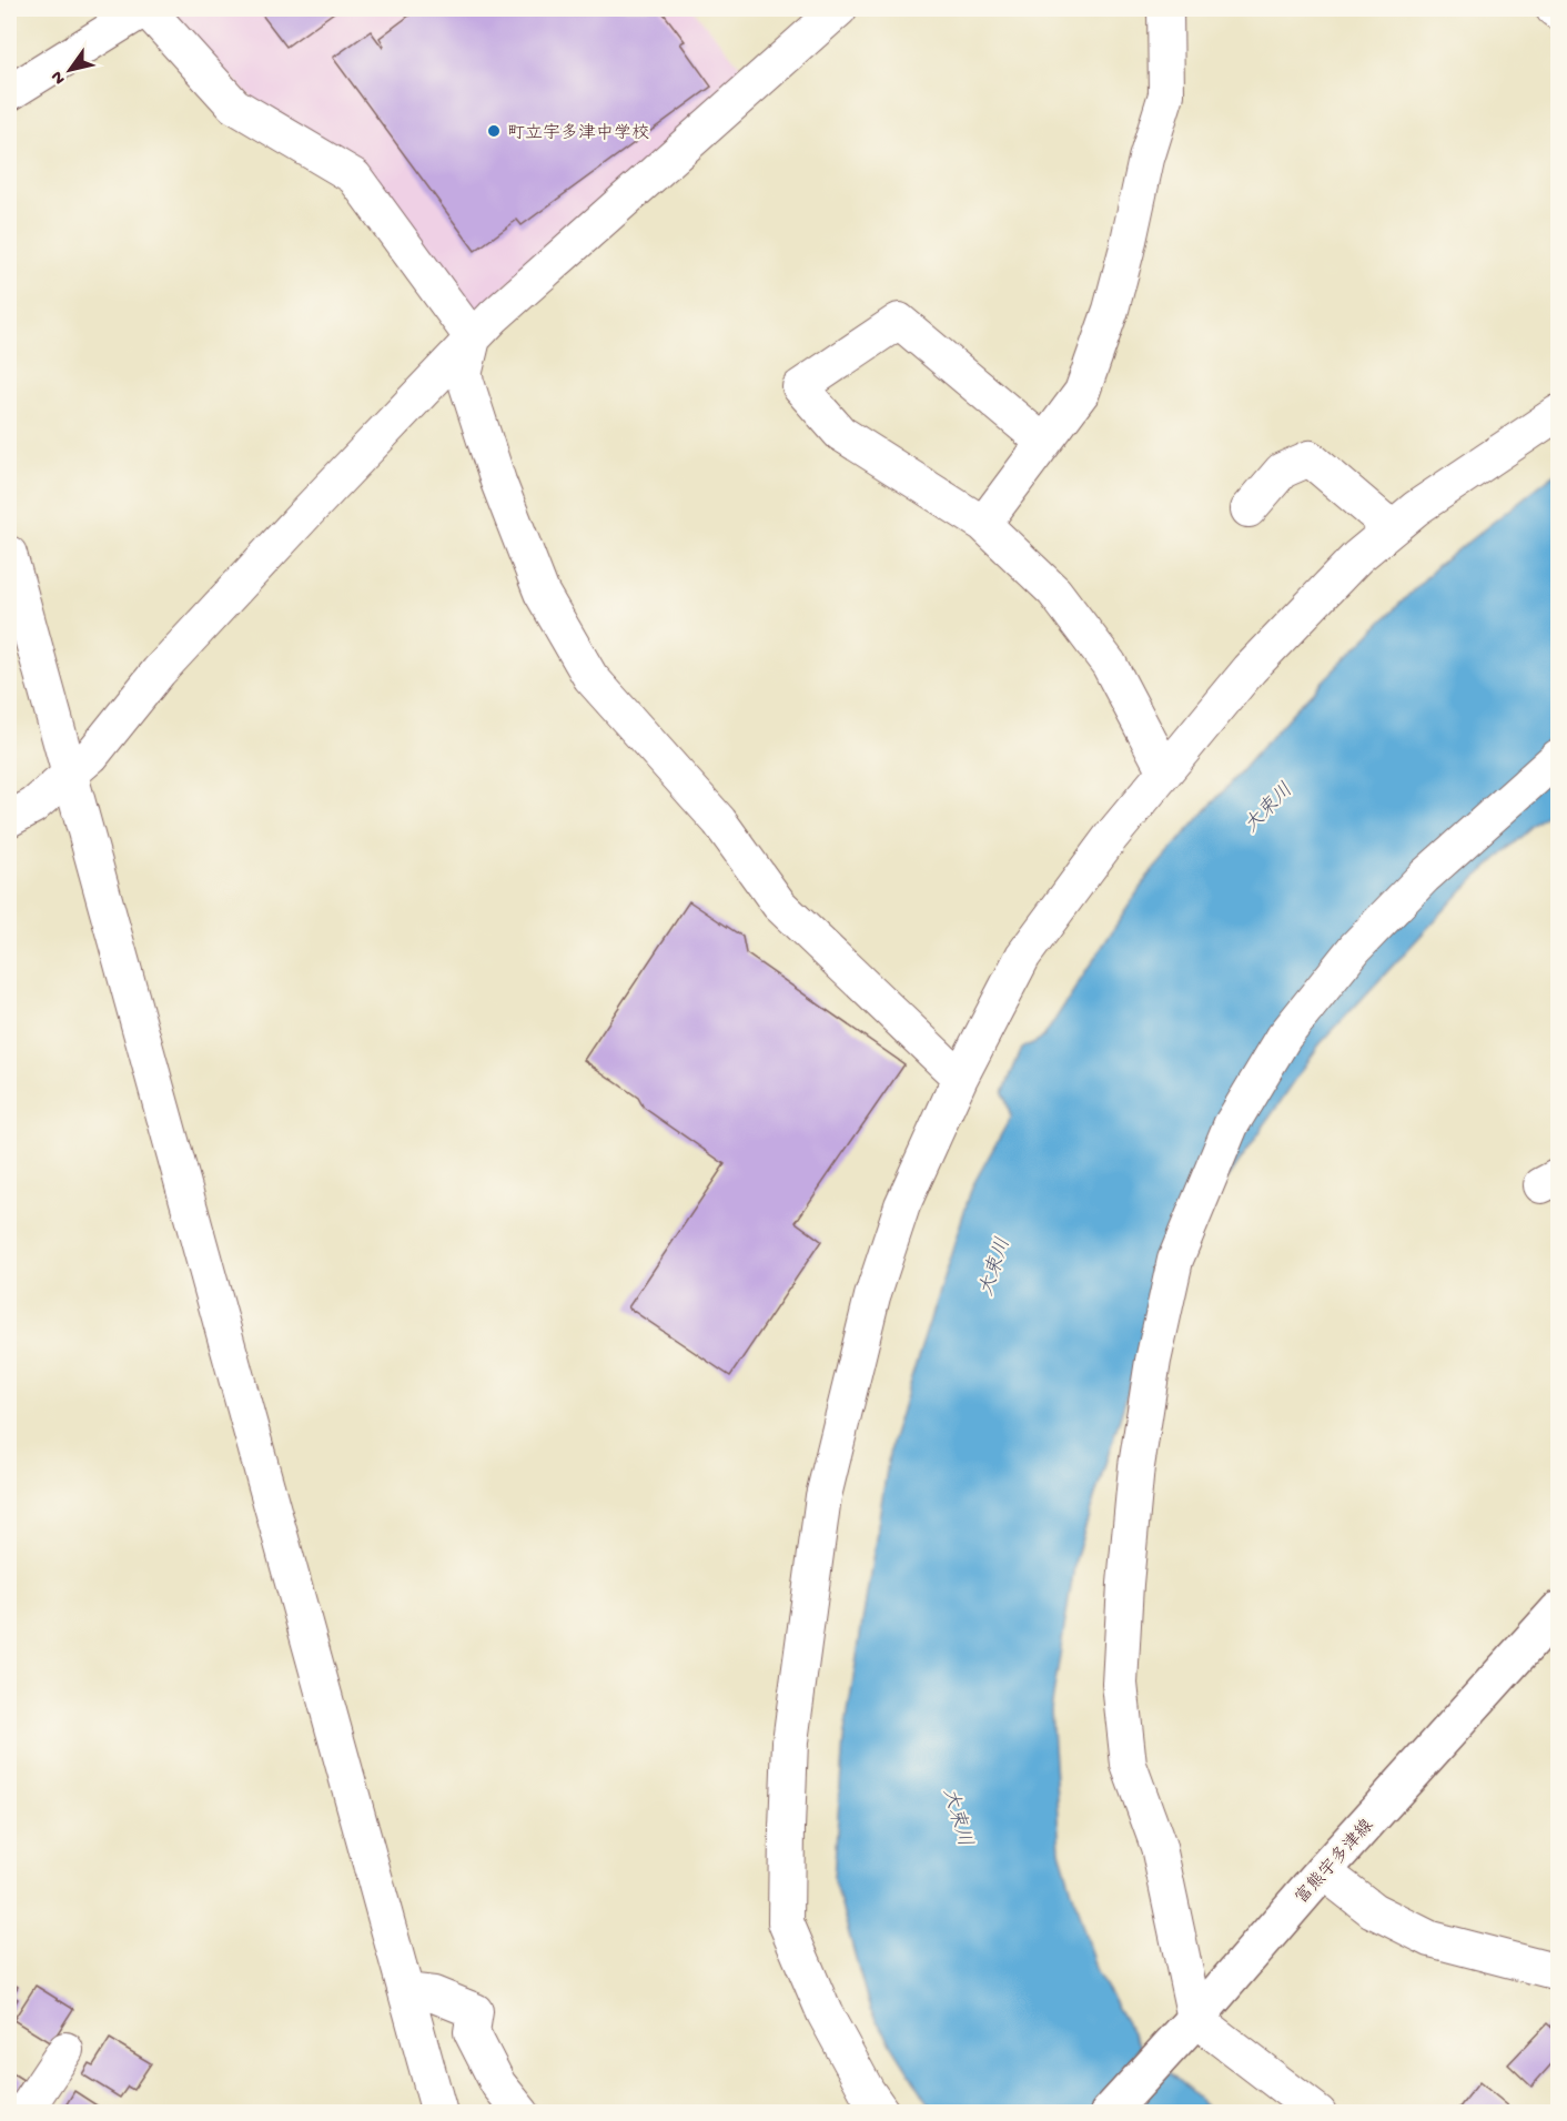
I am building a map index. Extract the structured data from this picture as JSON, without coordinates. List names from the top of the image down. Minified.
{"streets":{"main road":["富熊宇多津線"]},"water":["大束川"],"places":["町立宇多津中学校"],"north":"bottom left"}
